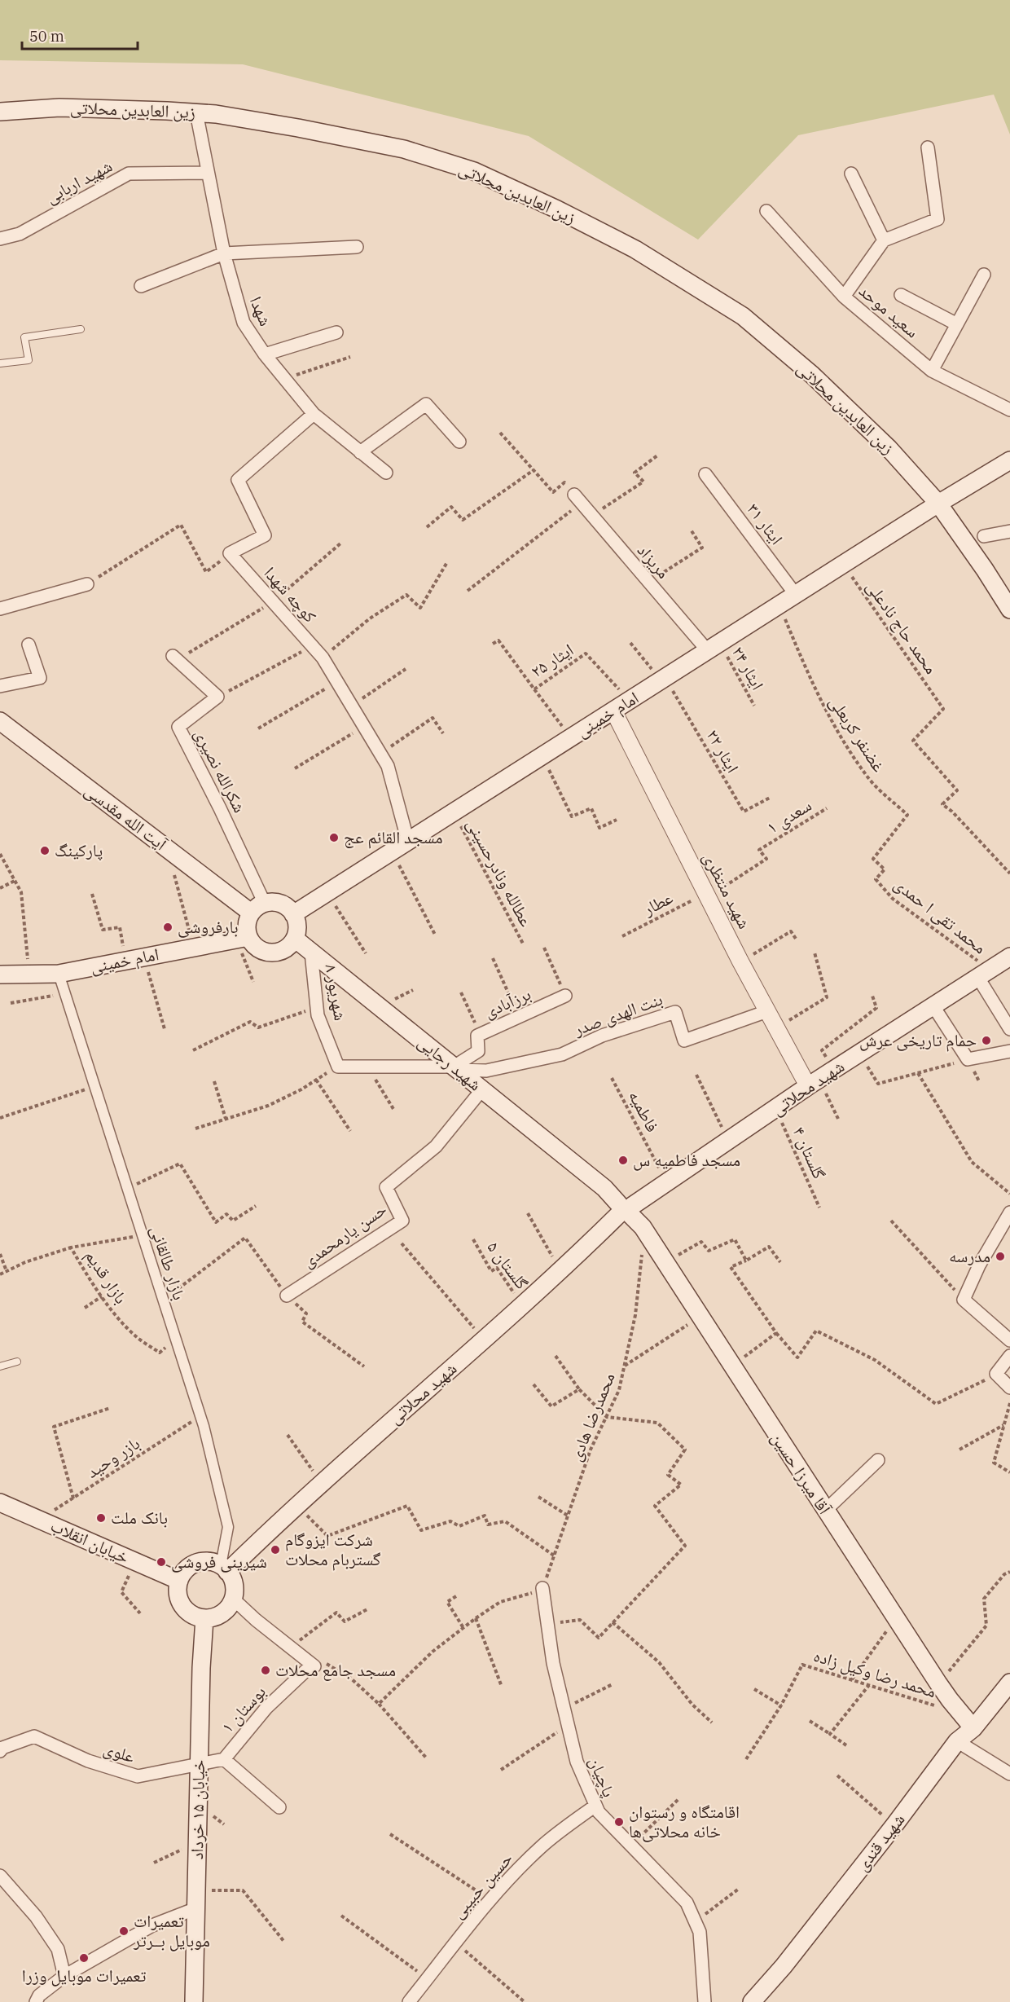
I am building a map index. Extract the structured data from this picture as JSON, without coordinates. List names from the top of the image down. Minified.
{"streets":{"main road":["زین العابدین محلاتی","امام خمینی","آیت الله مقدسی","شهید رجایی","شهید محلاتی","آقا میرزا حسین","خیابان انقلاب","خیابان ۱۵ خرداد","شهید قندی"],"street":["شهید اربابی","شهدا","سعید موحد","ایثار ۳۱","مریزاد","کوچه شهدا","شکرالله نصیری","شهید منتظری","۸ شهریور","برزآبادی","بنت الهدی صدر","حسن یارمحمدی","بازار طالقانی","بوستان ۱","علوی","پاچیان","حسین حبیبی"],"path":["محمد حاج نادعلی","ایثار ۲۵","ایثار ۲۴","غضنفر کربعلی","ایثار ۲۲","سعدی ۱","عطالله ونادرحسینی","عطار","محمد تقی ا حمدی","فاطمیه","گلستان ۴","گلستان ۵","بازار قدیم","محمدرضا هادی","بازر وحید","محمد رضا وکیل زاده"]},"crossings":[["زین العابدین محلاتی","شهدا"],["زین العابدین محلاتی","امام خمینی"],["شهید اربابی","شهدا"],["ایثار ۳۱","امام خمینی"],["مریزاد","ایثار ۲۴"],["مریزاد","امام خمینی"],["کوچه شهدا","امام خمینی"],["محمد حاج نادعلی","امام خمینی"],["ایثار ۲۵","امام خمینی"],["ایثار ۲۴","امام خمینی"],["امام خمینی","غضنفر کربعلی"],["امام خمینی","ایثار ۲۲"],["امام خمینی","شکرالله نصیری"],["امام خمینی","آیت الله مقدسی"],["امام خمینی","عطالله ونادرحسینی"],["امام خمینی","شهید منتظری"],["امام خمینی","شهید رجایی"],["امام خمینی","بازار طالقانی"],["غضنفر کربعلی","محمد تقی ا حمدی"],["شکرالله نصیری","آیت الله مقدسی"],["شکرالله نصیری","شهید رجایی"],["سعدی ۱","شهید منتظری"],["سعدی ۱","عطار"],["آیت الله مقدسی","شهید رجایی"],["شهید منتظری","عطار"],["شهید منتظری","بنت الهدی صدر"],["شهید منتظری","شهید محلاتی"],["محمد تقی ا حمدی","شهید محلاتی"],["۸ شهریور","شهید رجایی"],["برزآبادی","بنت الهدی صدر"],["برزآبادی","شهید رجایی"],["بنت الهدی صدر","شهید رجایی"],["شهید رجایی","شهید محلاتی"],["شهید رجایی","حسن یارمحمدی"],["شهید رجایی","آقا میرزا حسین"],["شهید محلاتی","فاطمیه"],["شهید محلاتی","گلستان ۴"],["شهید محلاتی","بازار طالقانی"],["شهید محلاتی","گلستان ۵"],["شهید محلاتی","آقا میرزا حسین"],["شهید محلاتی","خیابان انقلاب"],["شهید محلاتی","خیابان ۱۵ خرداد"],["بازار طالقانی","بازار قدیم"],["بازار طالقانی","بازر وحید"],["بازار طالقانی","خیابان انقلاب"],["بازار طالقانی","خیابان ۱۵ خرداد"],["محمدرضا هادی","پاچیان"],["بازر وحید","خیابان انقلاب"],["آقا میرزا حسین","محمد رضا وکیل زاده"],["آقا میرزا حسین","شهید قندی"],["خیابان انقلاب","خیابان ۱۵ خرداد"],["بوستان ۱","علوی"],["بوستان ۱","خیابان ۱۵ خرداد"],["علوی","خیابان ۱۵ خرداد"],["پاچیان","حسین حبیبی"]],"places":["مسجد القائم عج","پارکینگ","بارفروشی","حمام تاریخی عرش","مسجد فاطمیه س","مدرسه","بانک ملت","شرکت ایزوگام گستربام محلات","شیرینی فروشی","مسجد جامع محلات","اقامتگاه و رستوان خانه محلاتی‌ها","تعمیرات موبایل بــرتر","تعمیرات موبایل وزرا"],"scale_bar":"50 m"}
